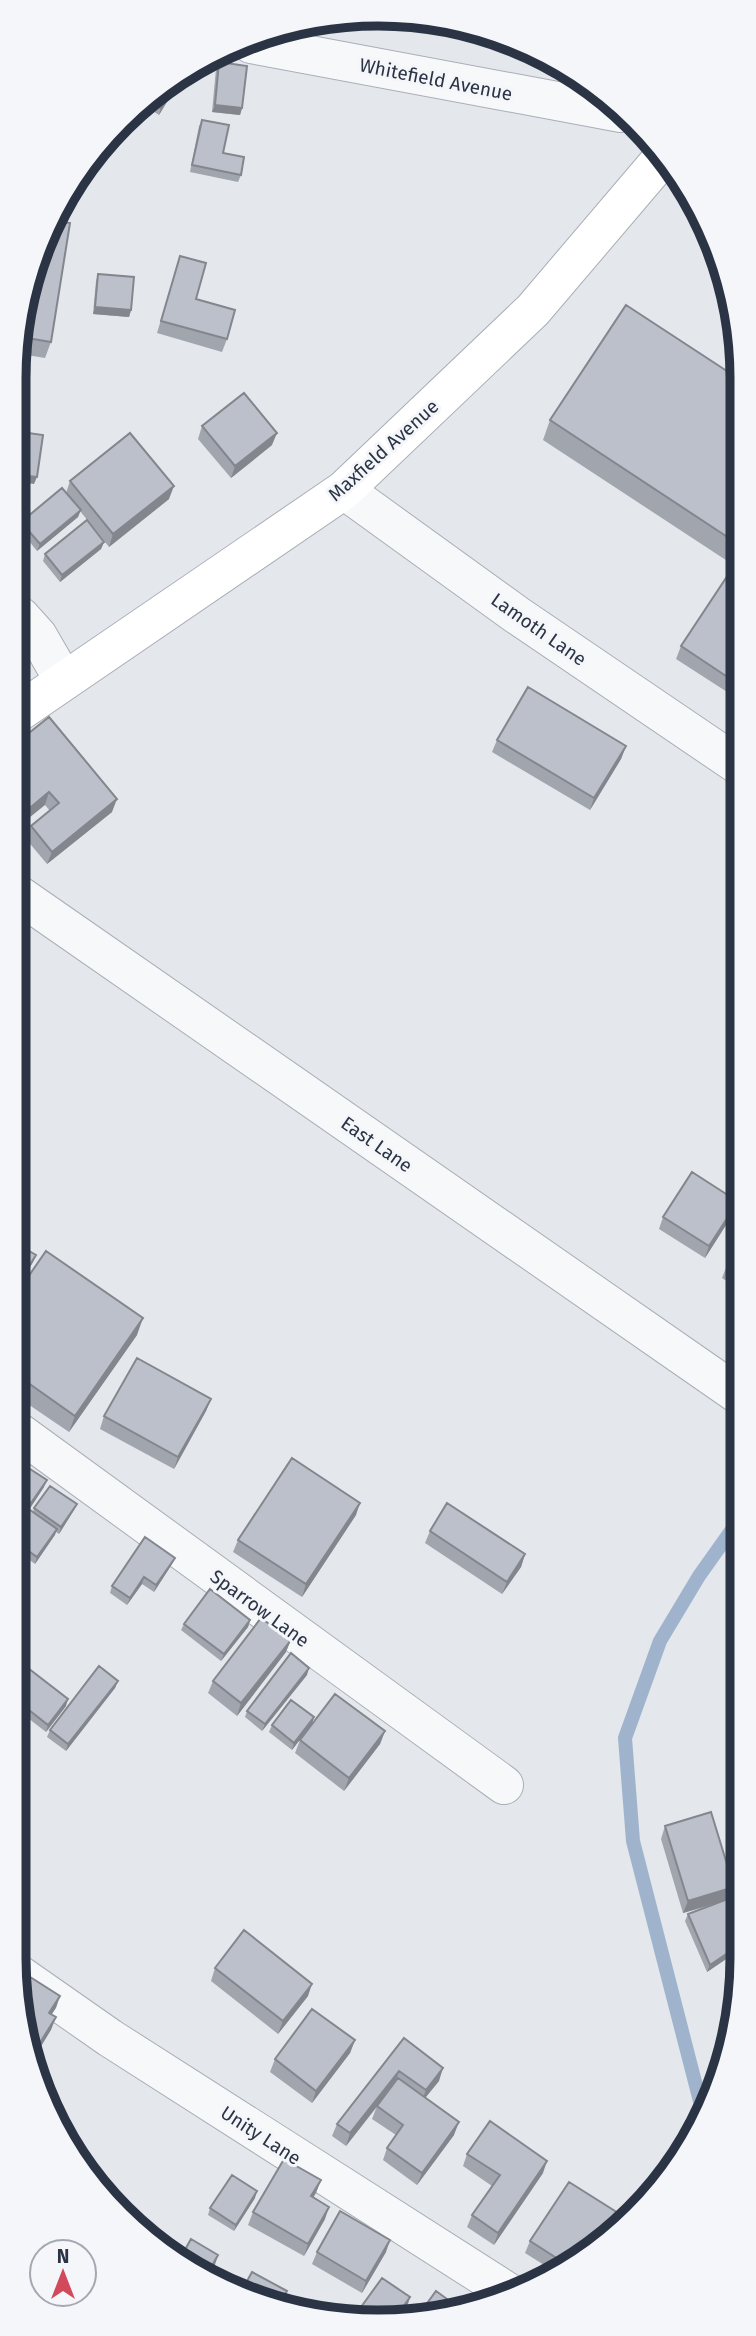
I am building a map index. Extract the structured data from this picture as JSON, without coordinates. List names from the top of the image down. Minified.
{"streets":{"main road":["Maxfield Avenue"],"street":["Whitefield Avenue","Lamoth Lane","East Lane","Sparrow Lane","Unity Lane"]},"crossings":[["Maxfield Avenue","Lamoth Lane"]],"north":"top"}
